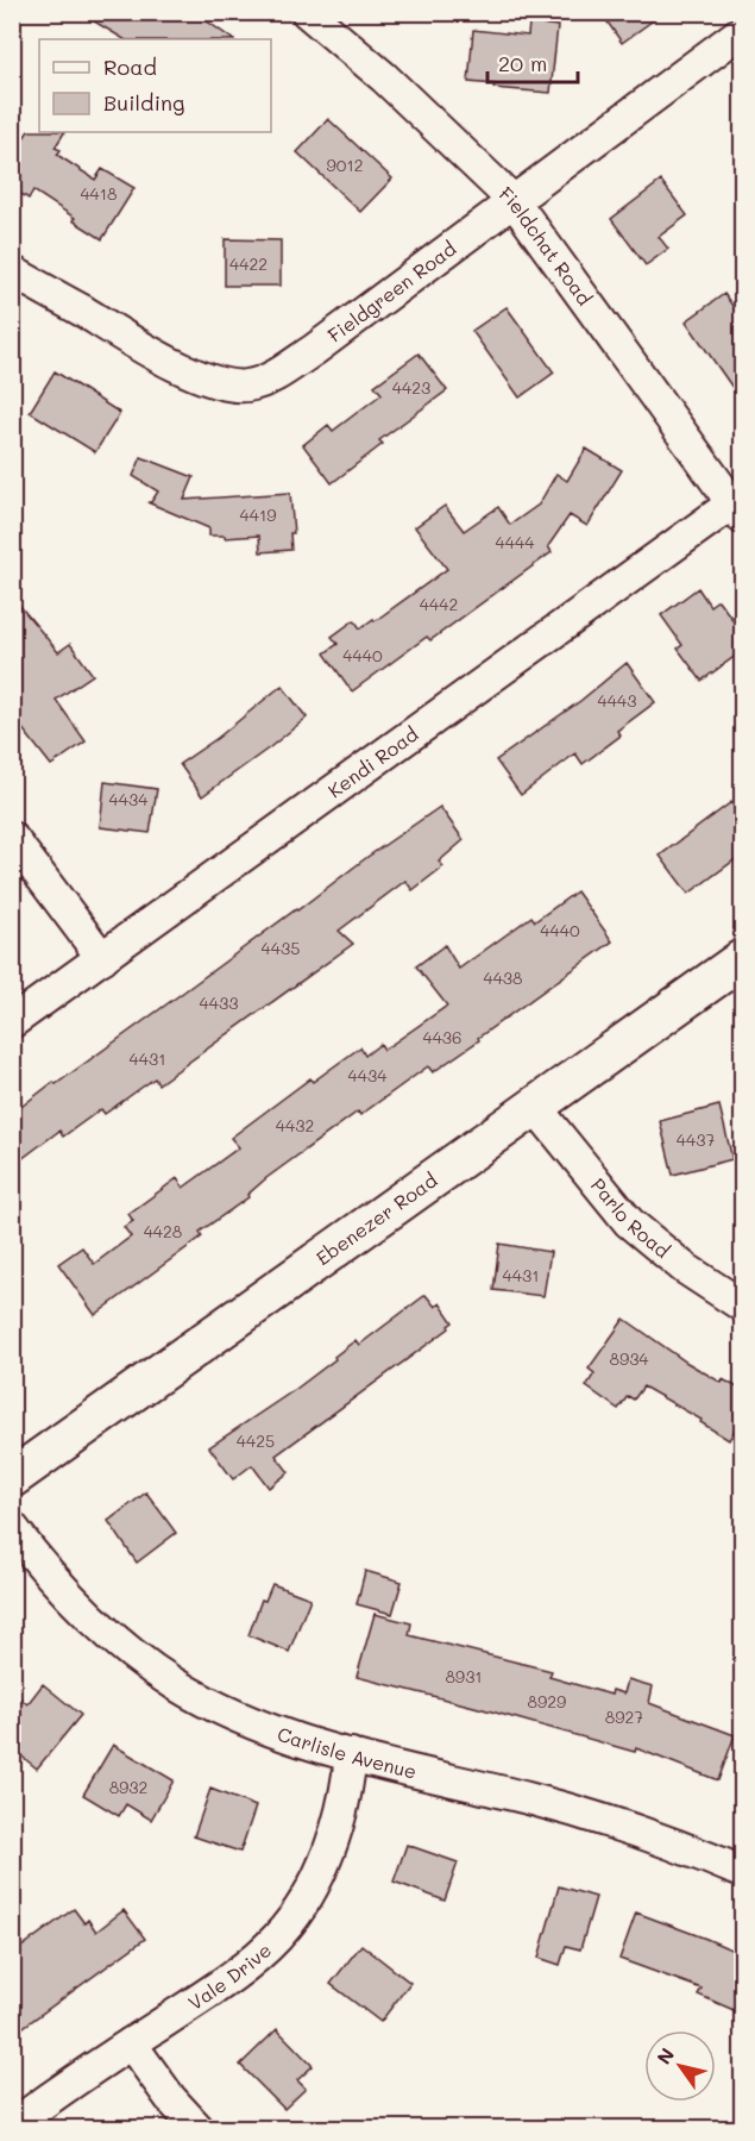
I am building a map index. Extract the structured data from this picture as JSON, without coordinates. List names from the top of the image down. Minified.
{"streets":{"street":["Fieldchat Road","Fieldgreen Road","Kendi Road","Parlo Road","Ebenezer Road","Carlisle Avenue","Vale Drive"]},"crossings":[["Fieldchat Road","Fieldgreen Road"],["Fieldchat Road","Kendi Road"],["Parlo Road","Ebenezer Road"],["Carlisle Avenue","Vale Drive"]],"house_numbers":["9012","4418","4422","4423","4419","4444","4442","4440","4443","4434","4440","4435","4438","4433","4436","4431","4434","4432","4437","4428","4431","8934","4425","8931","8929","8927","8932"],"legend":["Road","Building"],"scale_bar":"20 m","north":"top left"}
